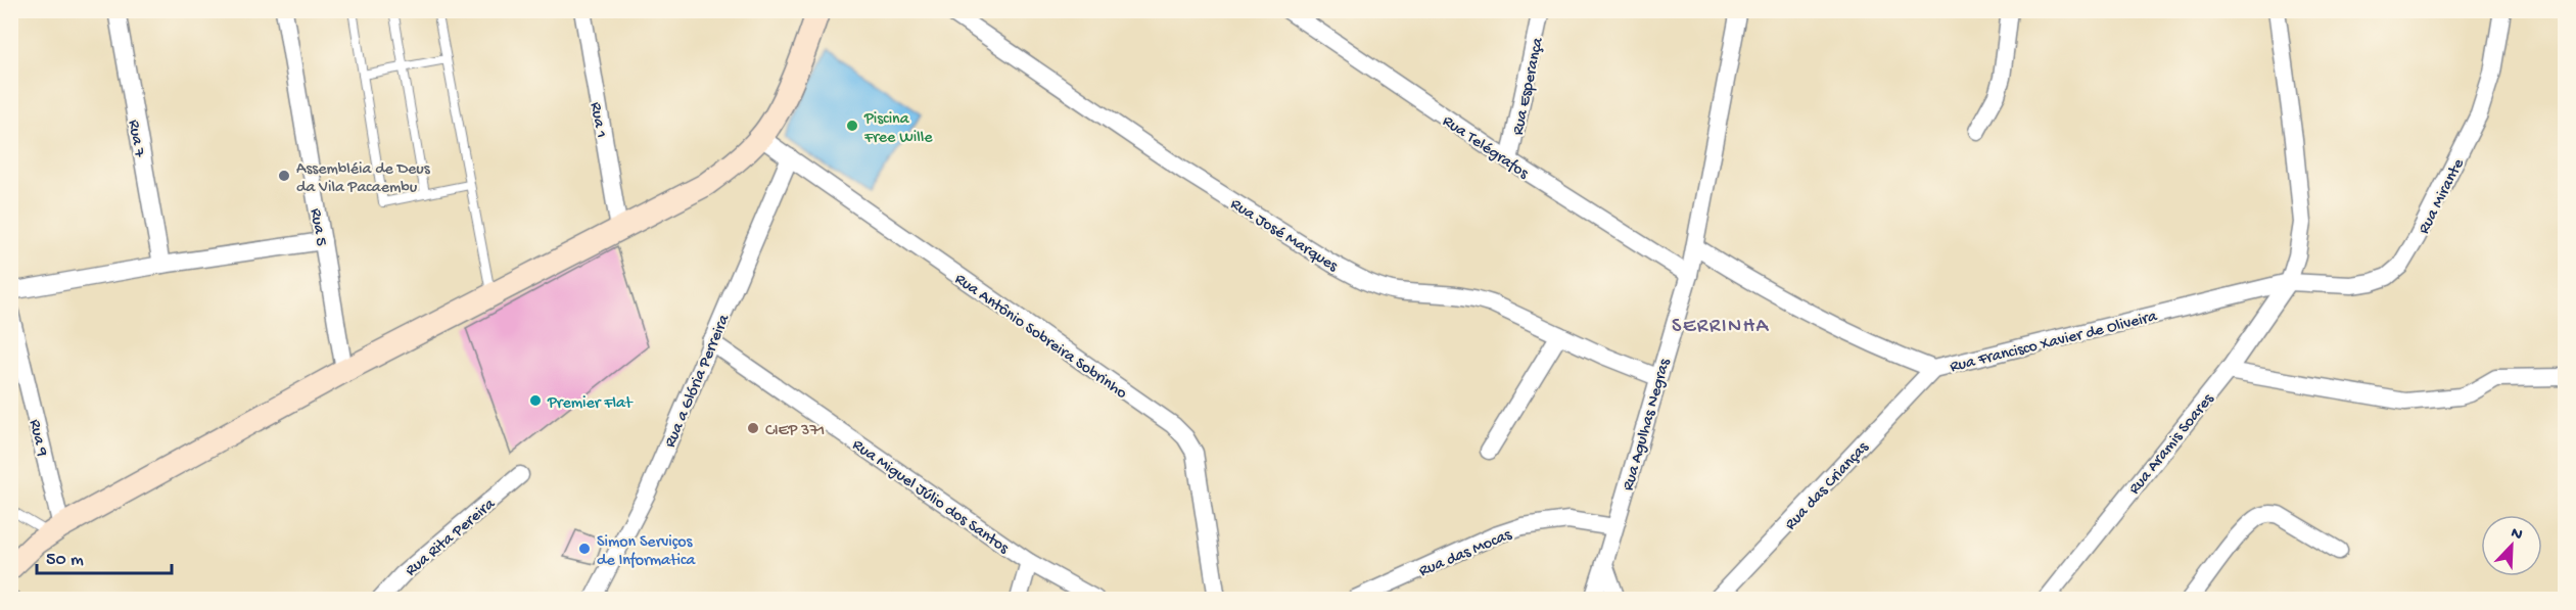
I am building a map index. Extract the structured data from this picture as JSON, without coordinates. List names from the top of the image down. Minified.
{"streets":{"street":["Rua Esperança","Rua 1","Rua 7","Rua Telégrafos","Rua Mirante","Rua 5","Rua José Marques","Rua Antônio Sobreira Sobrinho","Rua Francisco Xavier de Oliveira","Rua a Glória Perreira","Rua Agulhas Negras","Rua 9","Rua Aramis Soares","Rua das Crianças","Rua Miguel Júlio dos Santos","Rua Rita Pereira","Rua das Mocas"]},"crossings":[["Rua Esperança","Rua Telégrafos"],["Rua Telégrafos","Rua Agulhas Negras"],["Rua Mirante","Rua Francisco Xavier de Oliveira"],["Rua Mirante","Rua Aramis Soares"],["Rua José Marques","Rua Agulhas Negras"],["Rua Antônio Sobreira Sobrinho","Rua a Glória Perreira"],["Rua Francisco Xavier de Oliveira","Rua Agulhas Negras"],["Rua Francisco Xavier de Oliveira","Rua Aramis Soares"],["Rua Francisco Xavier de Oliveira","Rua das Crianças"],["Rua a Glória Perreira","Rua Miguel Júlio dos Santos"],["Rua Agulhas Negras","Rua das Mocas"]],"districts":["SERRINHA"],"places":["Piscina Free Wille","Assembléia de Deus da Vila Pacaembu","Premier Flat","CIEP 371","Simon Serviços de Informatica"],"scale_bar":"50 m","north":"top right"}
